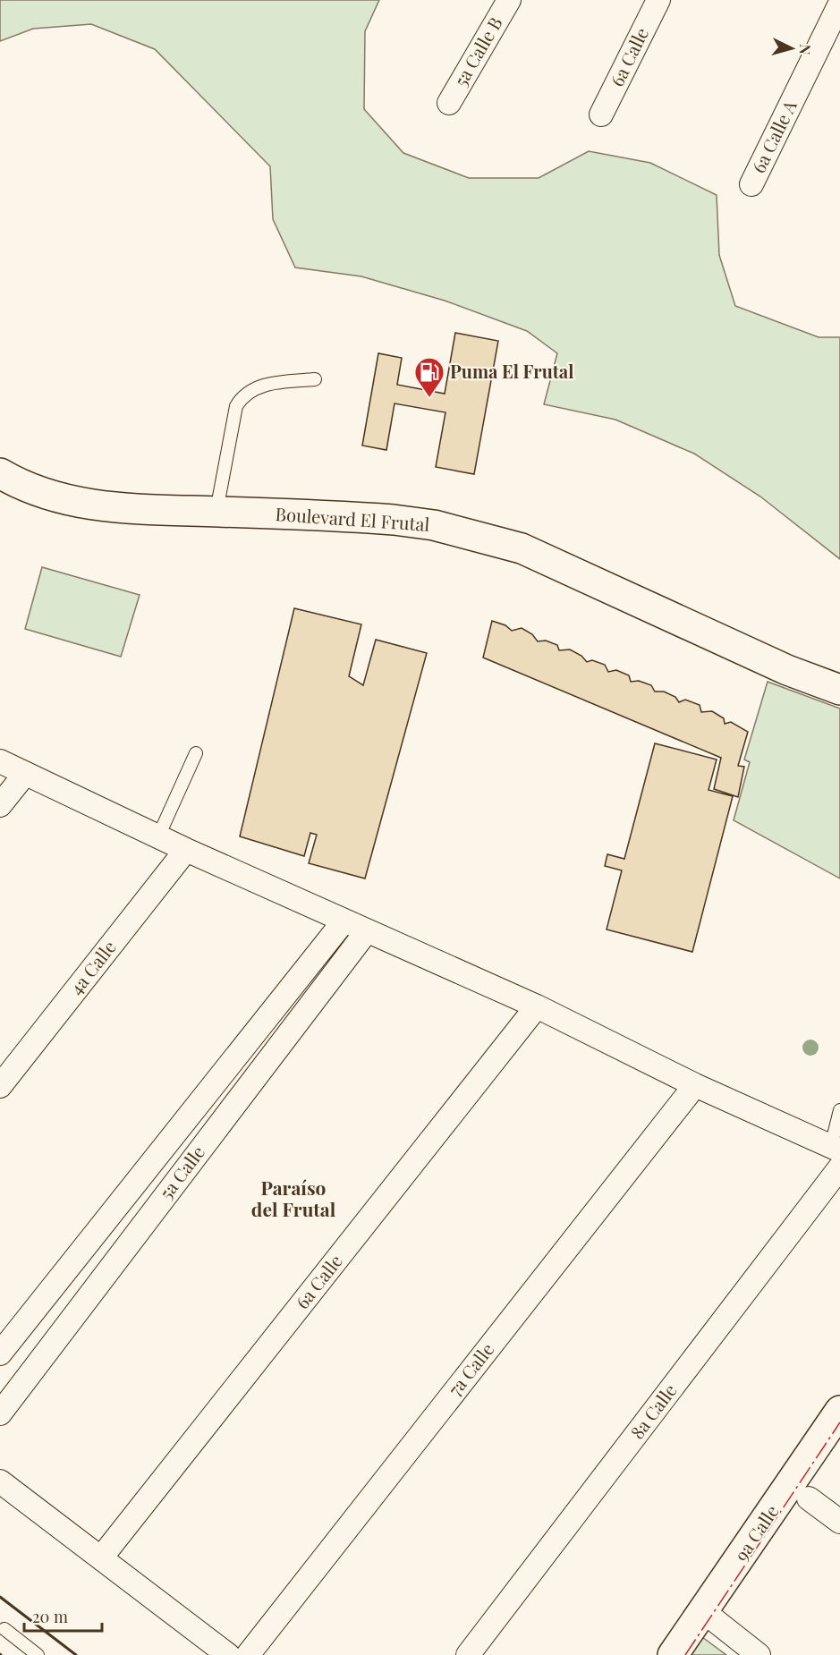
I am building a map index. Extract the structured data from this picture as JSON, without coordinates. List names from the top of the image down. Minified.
{"streets":{"main road":["Boulevard El Frutal","9a Calle"],"street":["5a Calle B","6a Calle","6a Calle A","4a Calle","5a Calle","7a Calle","8a Calle"]},"districts":["Paraíso del Frutal"],"places":{"fuel station":["Puma El Frutal"]},"scale_bar":"20 m","north":"right"}
